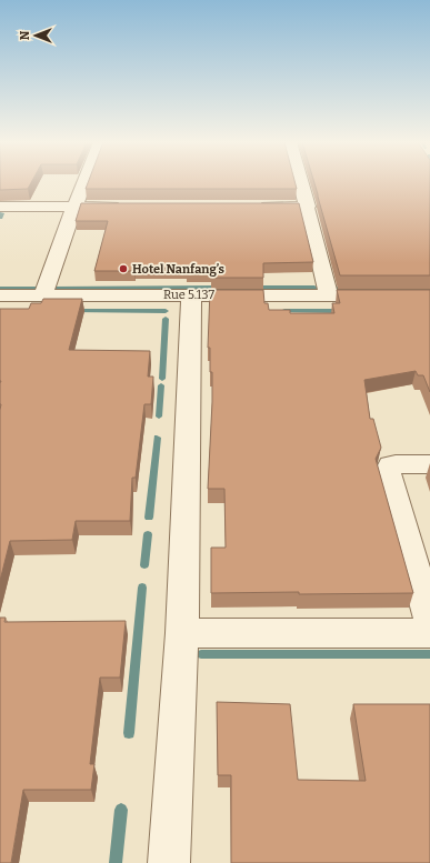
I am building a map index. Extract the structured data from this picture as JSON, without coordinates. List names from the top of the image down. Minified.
{"streets":{"street":["Rue 5.137"]},"places":["Hotel Nanfang’s"],"north":"left"}
